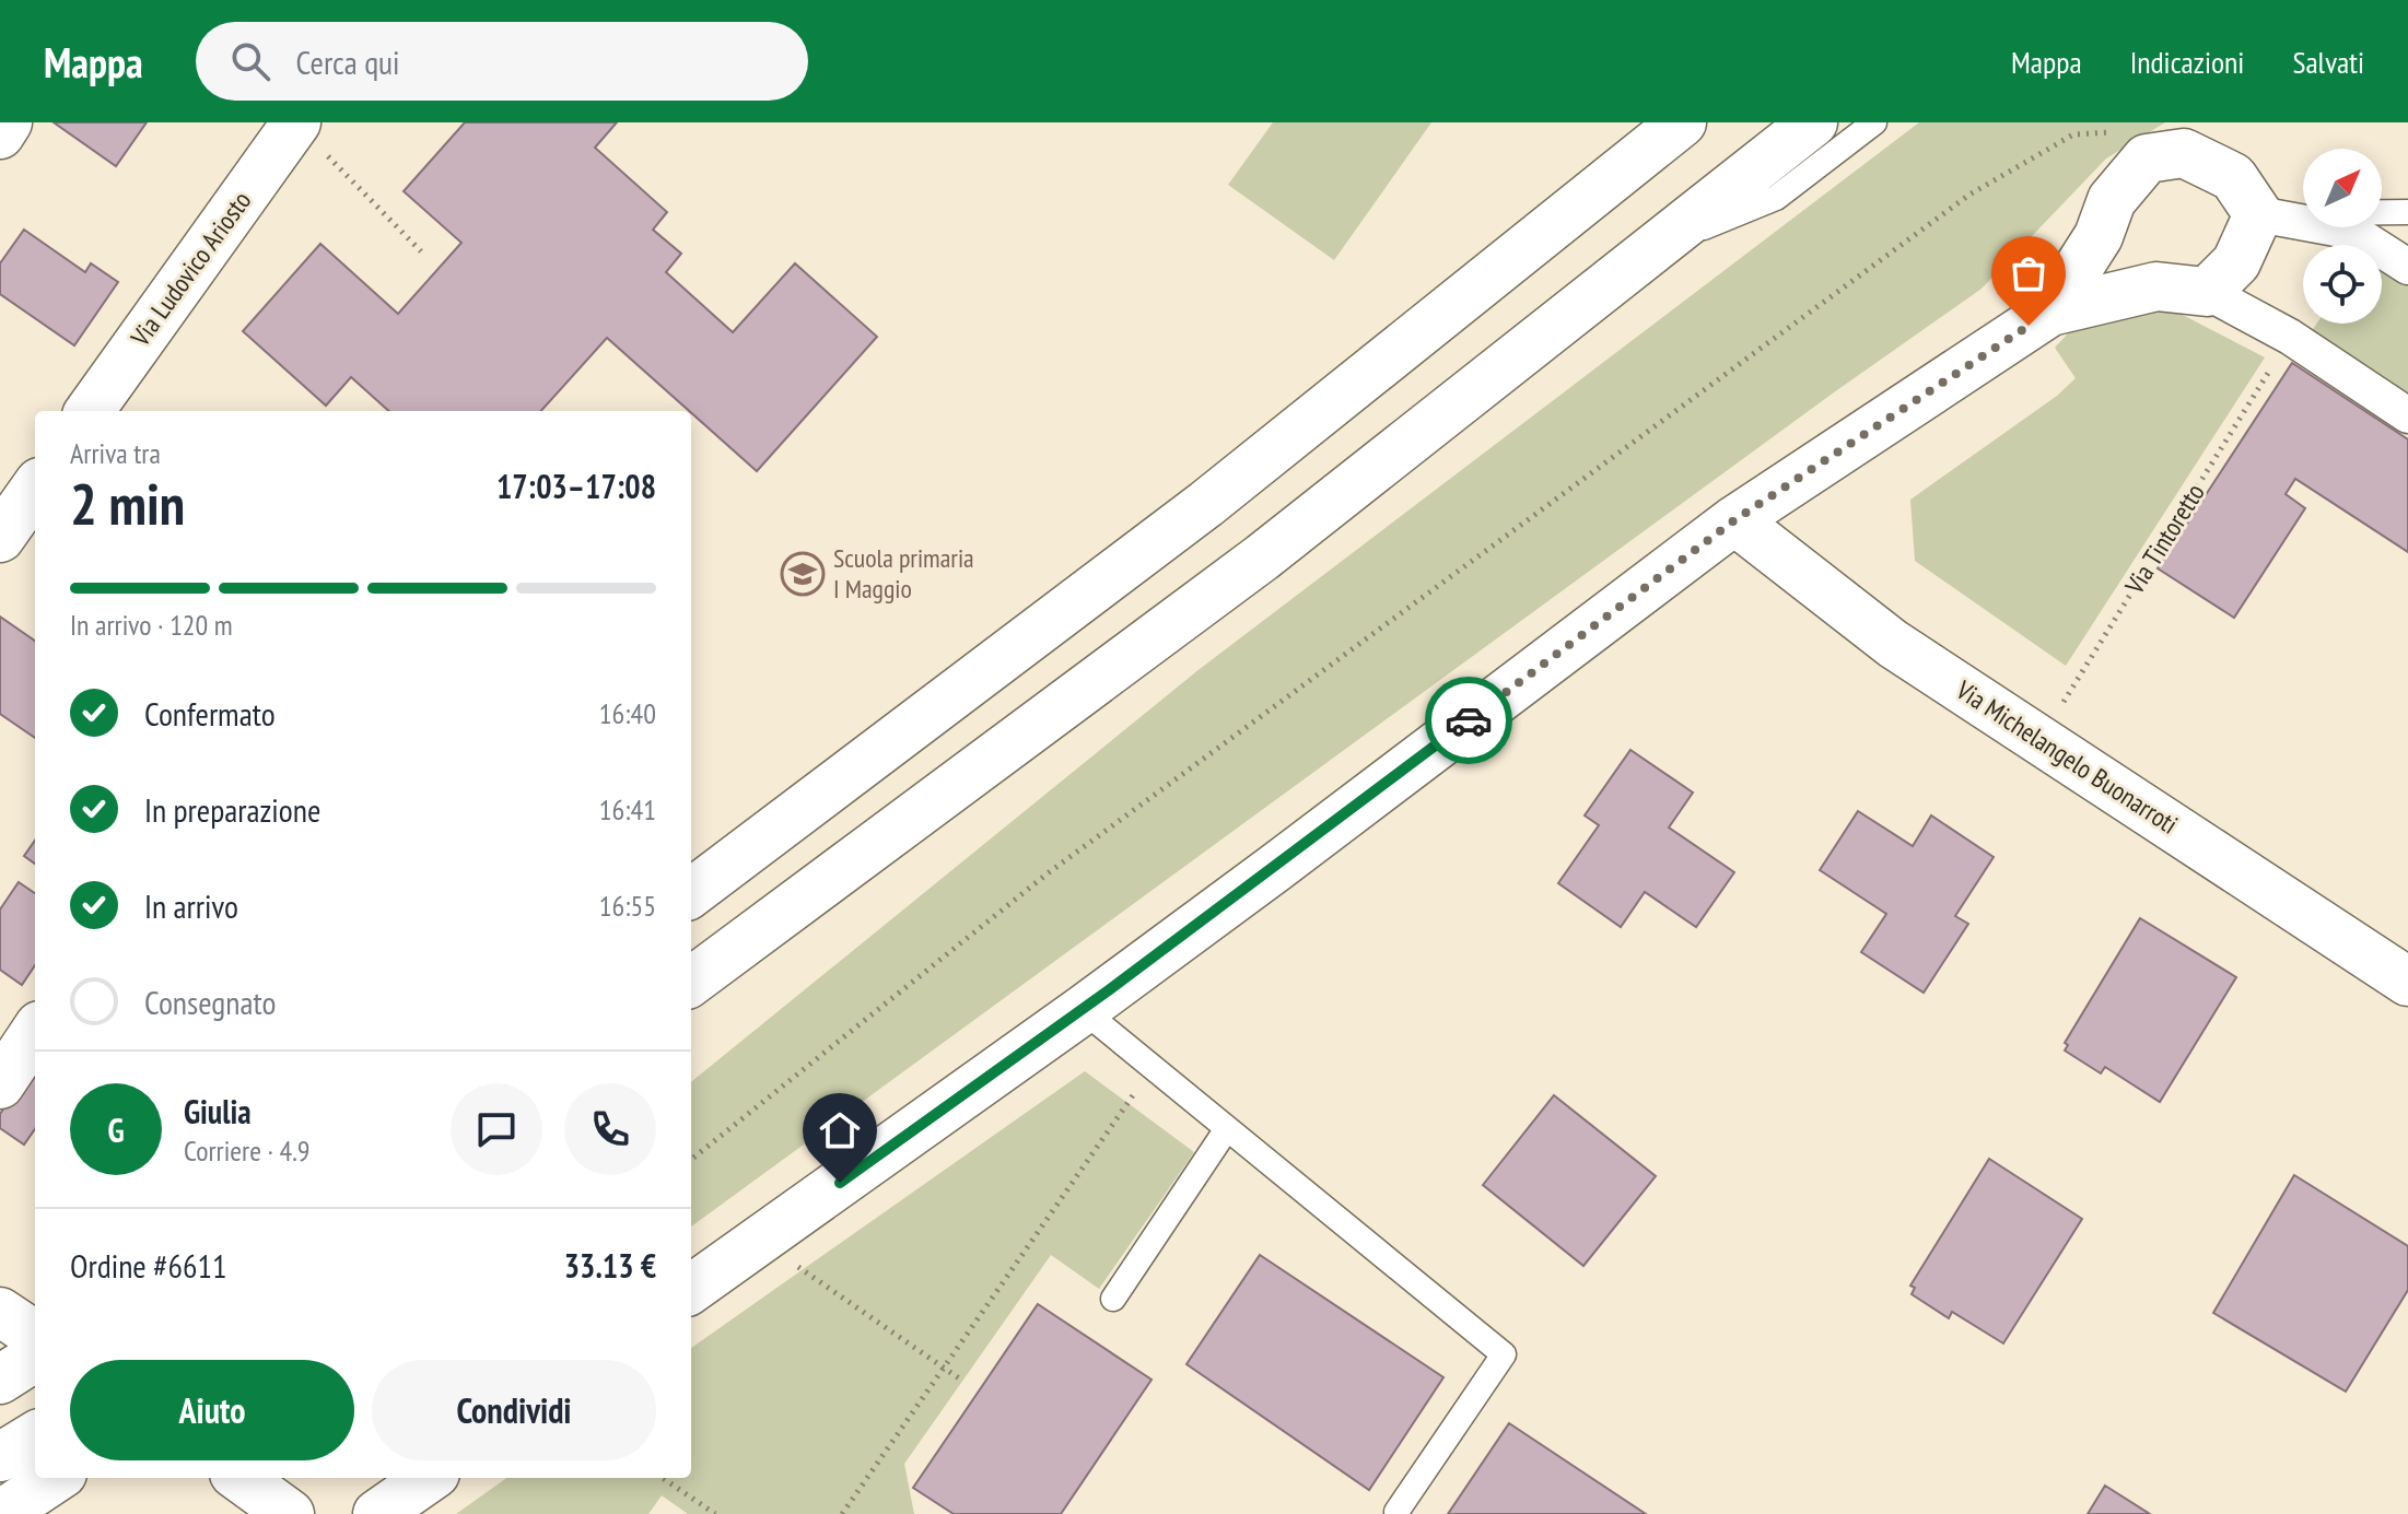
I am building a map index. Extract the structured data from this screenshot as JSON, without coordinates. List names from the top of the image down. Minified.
{"streets":{"main road":["Via Ludovico Ariosto","Via Michelangelo Buonarroti"],"path":["Via Tintoretto"]},"crossings":[["Via Tintoretto","Via Michelangelo Buonarroti"]],"places":{"school or university":["Scuola primaria I Maggio"]},"north":"top right","page":{"header":"Mappa","search":"Cerca qui","nav":["Mappa","Indicazioni","Salvati"],"heading":["2 min","Arriva tra","17:03–17:08"],"panel":["Giulia","Corriere · 4.9","Ordine #6611","33.13 €"],"bar":"In arrivo · 120 m","list":[["Confermato","16:40"],["In preparazione","16:41"],["In arrivo","16:55"],"Consegnato"],"round":"G","buttons":["Aiuto","Condividi"]}}
